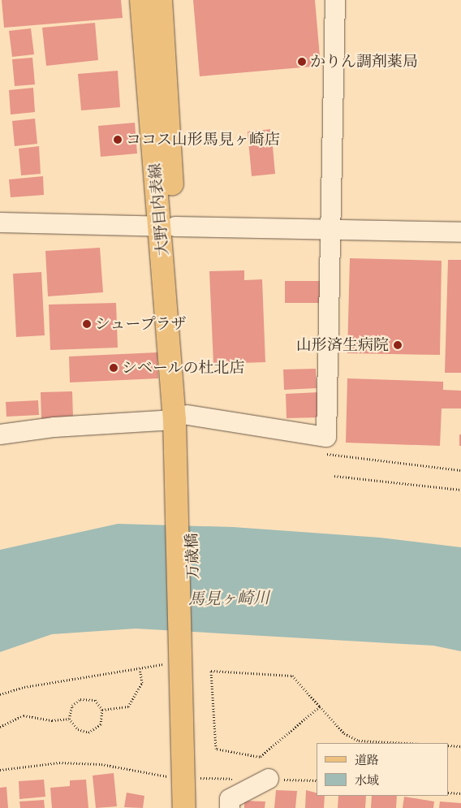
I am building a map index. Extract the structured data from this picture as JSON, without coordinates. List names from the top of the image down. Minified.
{"streets":{"main road":["大野目内表線","万歳橋"]},"crossings":[["大野目内表線","万歳橋"]],"water":["馬見ヶ崎川"],"places":["かりん調剤薬局","ココス山形馬見ヶ崎店","シュープラザ","山形済生病院","シベールの杜北店"],"legend":["道路","水域"]}
